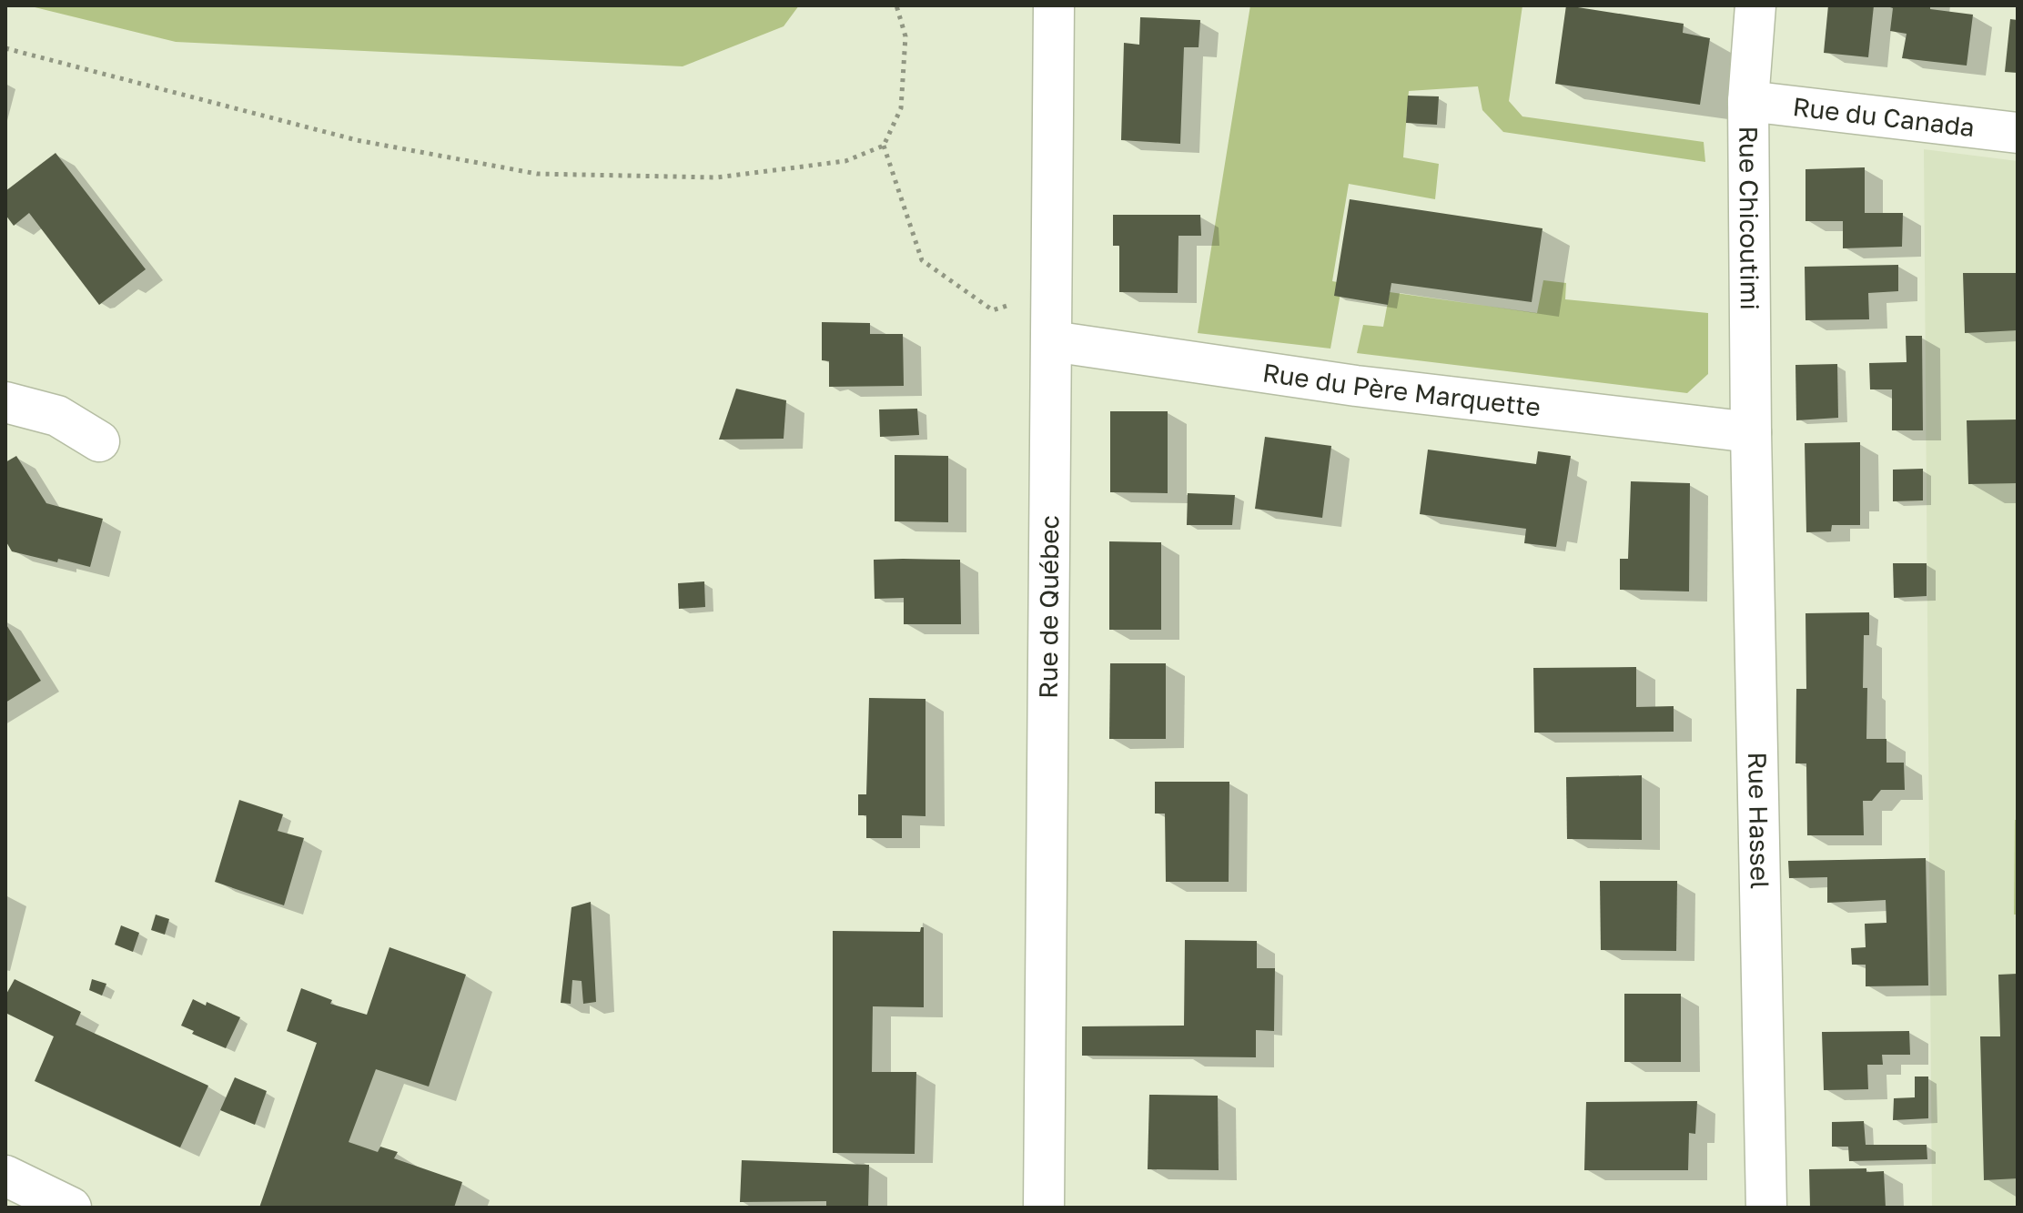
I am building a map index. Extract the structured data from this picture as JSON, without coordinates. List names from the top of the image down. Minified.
{"streets":{"street":["Rue du Canada","Rue Chicoutimi","Rue du Père Marquette","Rue de Québec","Rue Hassel"]},"crossings":[["Rue du Canada","Rue Chicoutimi"],["Rue Chicoutimi","Rue du Père Marquette"],["Rue Chicoutimi","Rue Hassel"],["Rue du Père Marquette","Rue de Québec"],["Rue du Père Marquette","Rue Hassel"]]}
